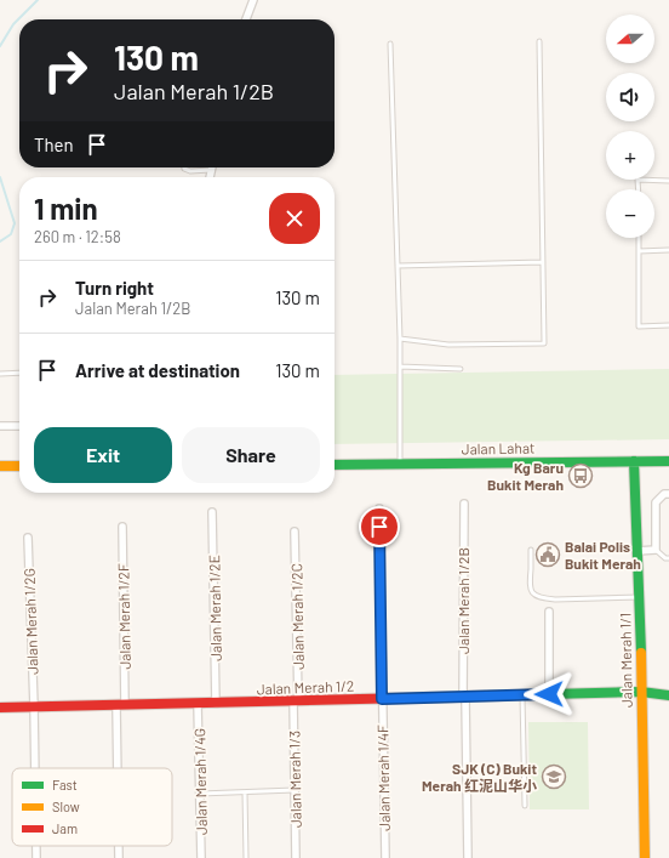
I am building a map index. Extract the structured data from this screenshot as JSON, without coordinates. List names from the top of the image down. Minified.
{"streets":{"street":["Jalan Lahat","Jalan Merah 1/2B","Jalan Merah 1/2E","Jalan Merah 1/2F","Jalan Merah 1/2C","Jalan Merah 1/2G","Jalan Merah 1/1","Jalan Merah 1/2","Jalan Merah 1/4F","Jalan Merah 1/3","Jalan Merah 1/4G"]},"crossings":[["Jalan Lahat","Jalan Merah 1/1"],["Jalan Merah 1/2B","Jalan Merah 1/2"],["Jalan Merah 1/2E","Jalan Merah 1/2"],["Jalan Merah 1/2F","Jalan Merah 1/2"],["Jalan Merah 1/2C","Jalan Merah 1/2"],["Jalan Merah 1/2C","Jalan Merah 1/3"],["Jalan Merah 1/2G","Jalan Merah 1/2"],["Jalan Merah 1/1","Jalan Merah 1/2"],["Jalan Merah 1/2","Jalan Merah 1/4F"],["Jalan Merah 1/2","Jalan Merah 1/3"],["Jalan Merah 1/2","Jalan Merah 1/4G"]],"places":{"bus stop":["Kg Baru Bukit Merah"],"public building":["Balai Polis Bukit Merah"],"school or university":["SJK (C) Bukit Merah 红泥山华小"]},"legend":["Fast","Slow","Jam"],"north":"left","page":{"map_buttons":["+","−"],"turn":["130 m","Jalan Merah 1/2B"],"then":"Then","heading":["1 min","260 m · 12:58"],"list":[{"name":"Turn right","note":"Jalan Merah 1/2B","value":"130 m"},{"name":"Arrive at destination","value":"130 m"}],"buttons":["Exit","Share"]}}
